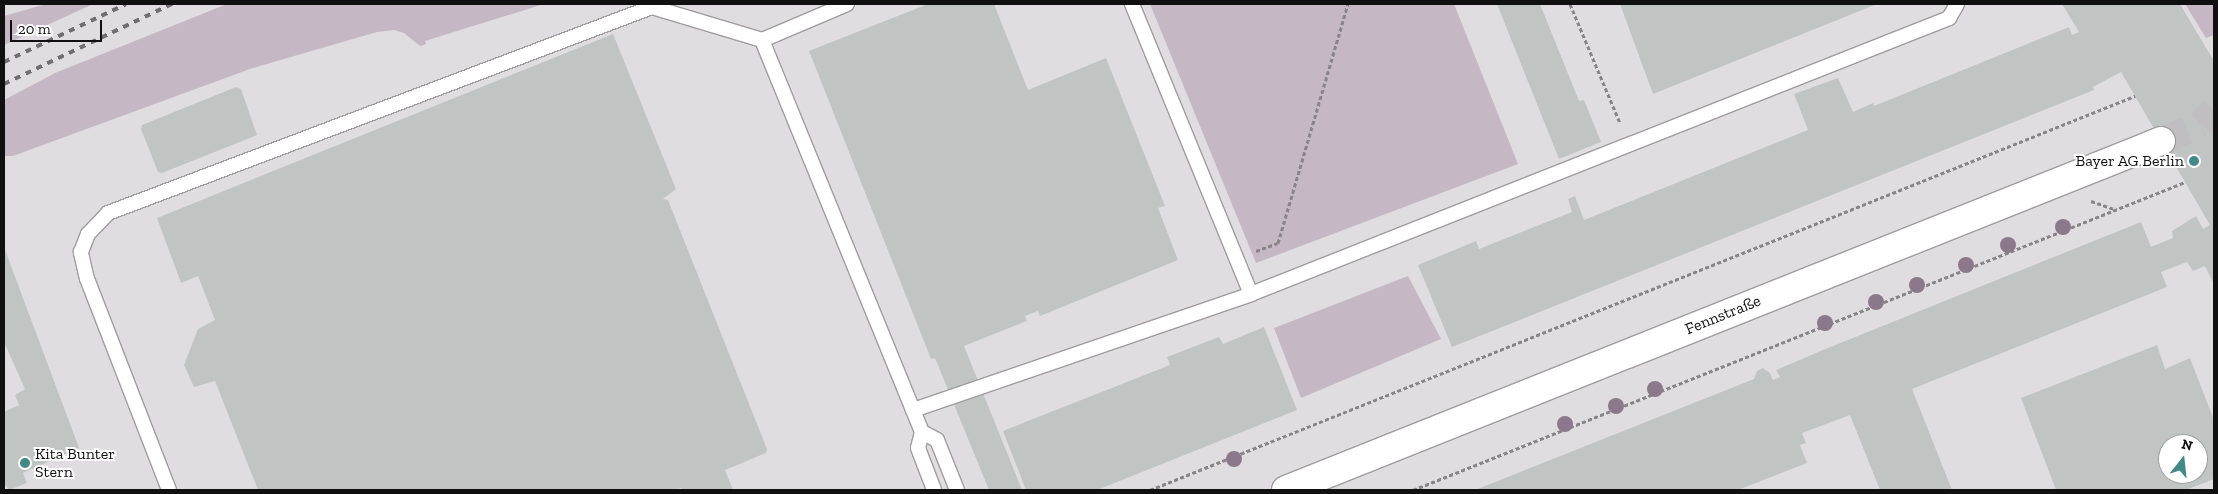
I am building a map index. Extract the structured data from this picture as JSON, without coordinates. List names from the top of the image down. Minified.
{"streets":{"main road":["Fennstraße"]},"places":["Bayer AG Berlin","Kita Bunter Stern"],"scale_bar":"20 m","north":"top"}
